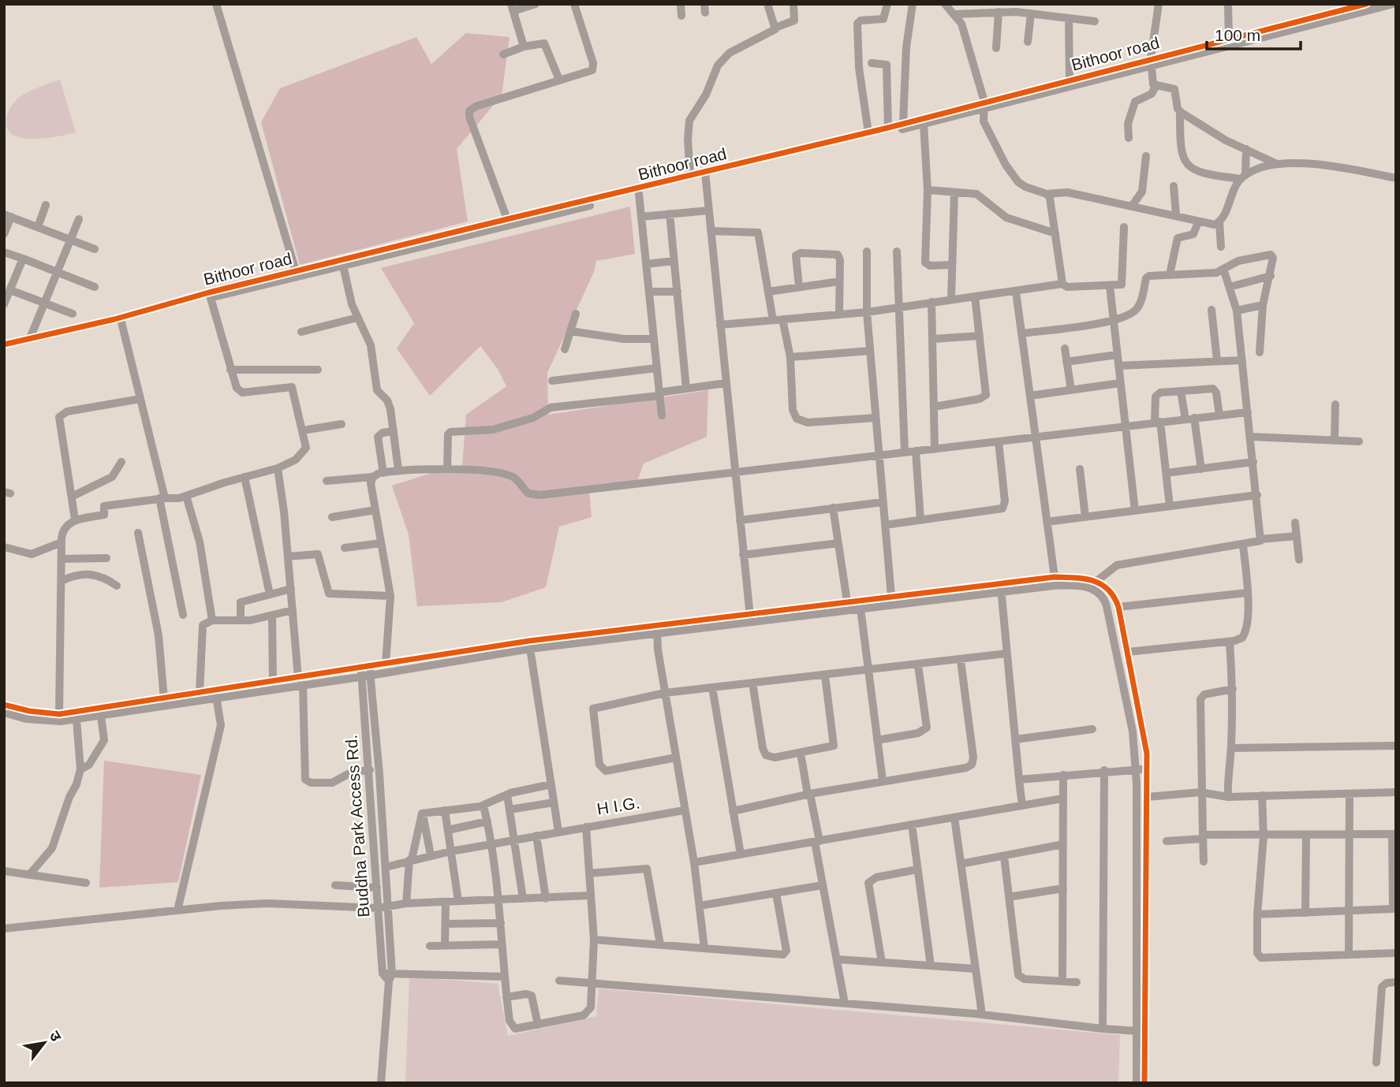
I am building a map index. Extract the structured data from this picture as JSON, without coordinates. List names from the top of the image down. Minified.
{"streets":{"street":["Bithoor road","H I.G.","Buddha Park Access Rd."]},"crossings":[["H I.G.","Buddha Park Access Rd."]],"scale_bar":"100 m","north":"top right"}
